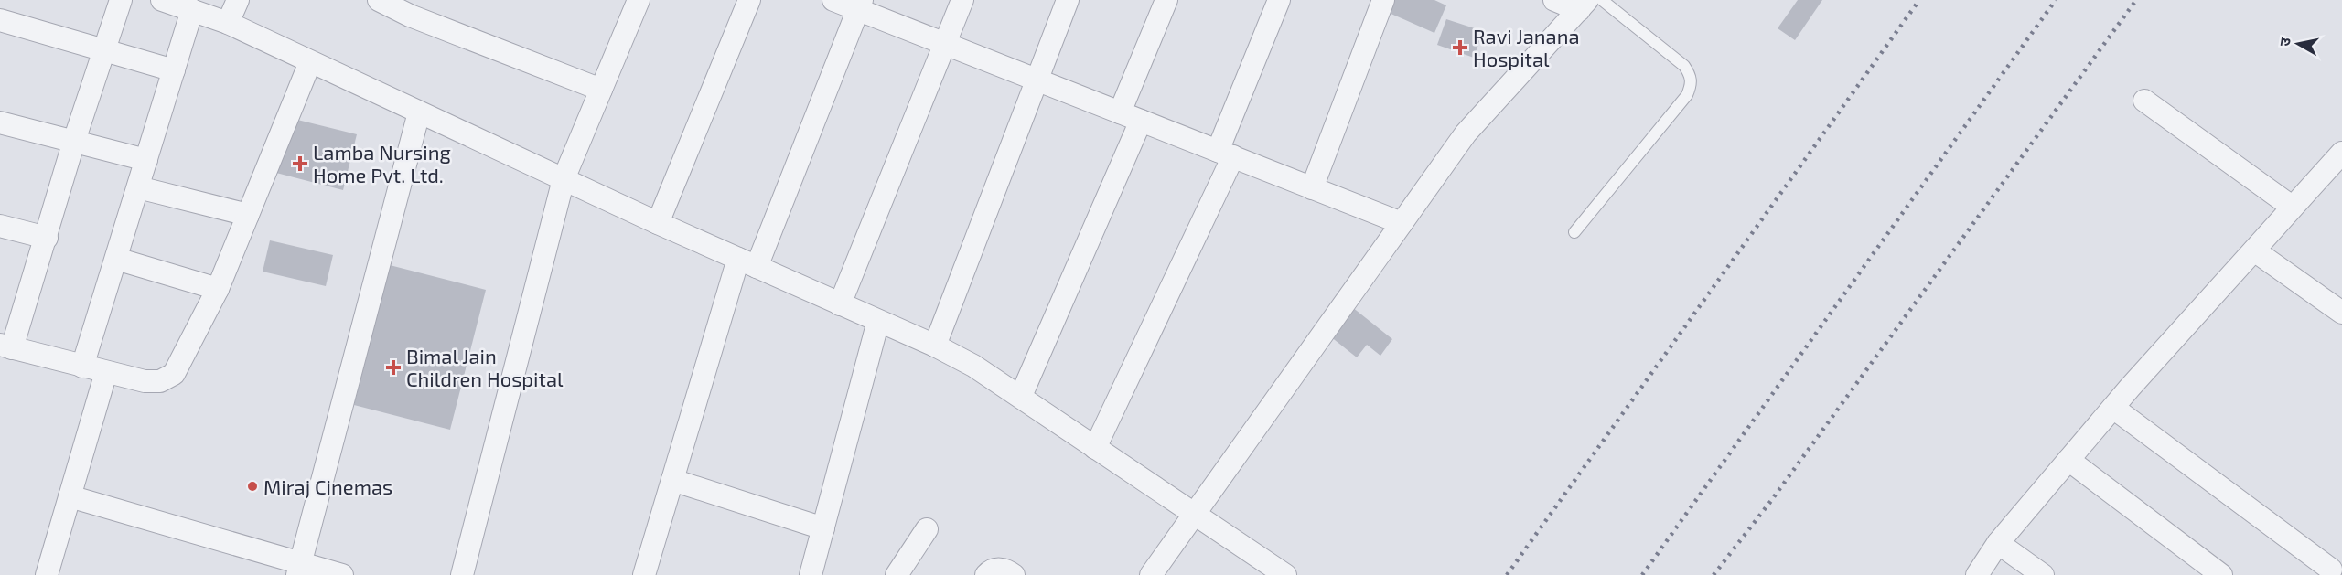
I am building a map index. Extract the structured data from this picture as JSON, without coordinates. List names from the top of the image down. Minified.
{"places":{"health":["Ravi Janana Hospital","Lamba Nursing Home Pvt. Ltd.","Bimal Jain Children Hospital"],"other":["Miraj Cinemas"]},"north":"left"}
